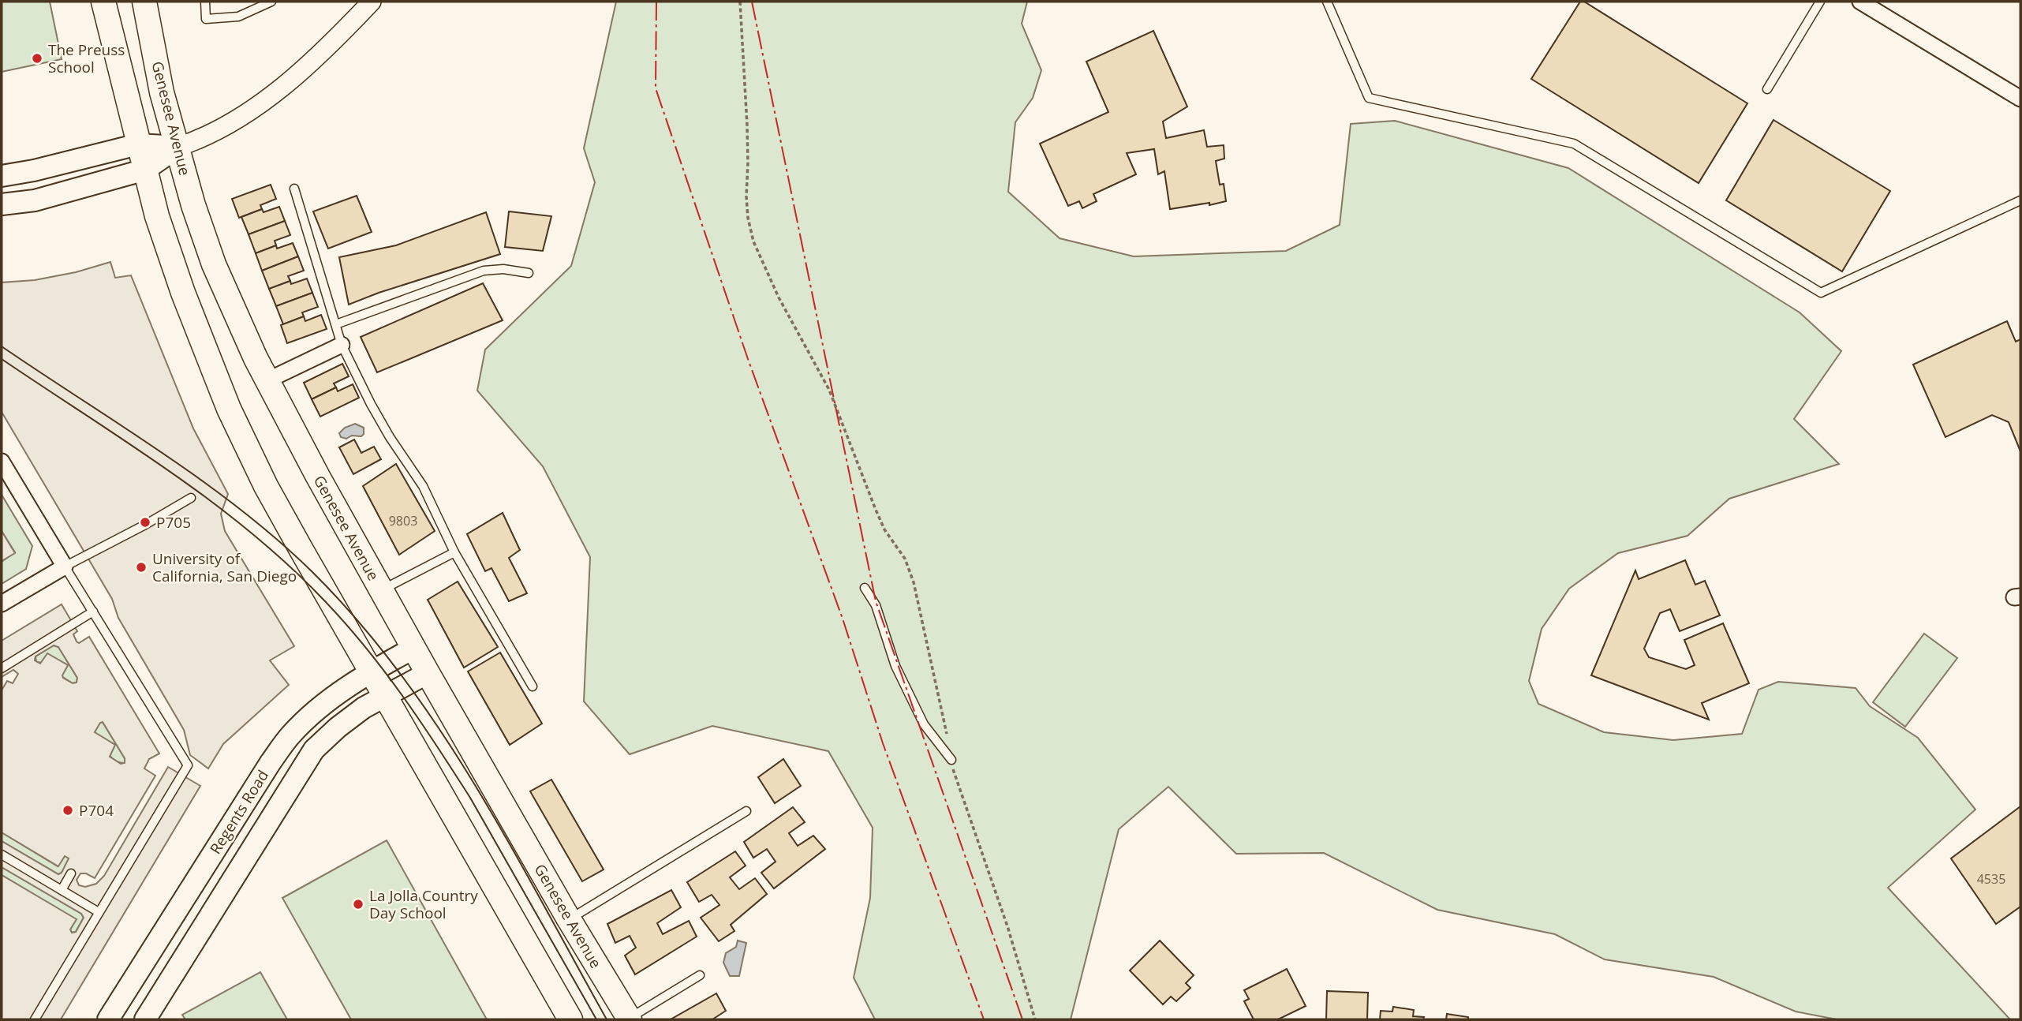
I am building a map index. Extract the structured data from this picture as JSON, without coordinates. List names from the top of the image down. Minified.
{"streets":{"main road":["Genesee Avenue","Regents Road"]},"crossings":[["Genesee Avenue","Regents Road"]],"places":["The Preuss School","P705","University of California, San Diego","P704","La Jolla Country Day School"],"house_numbers":["9803","4535"]}
